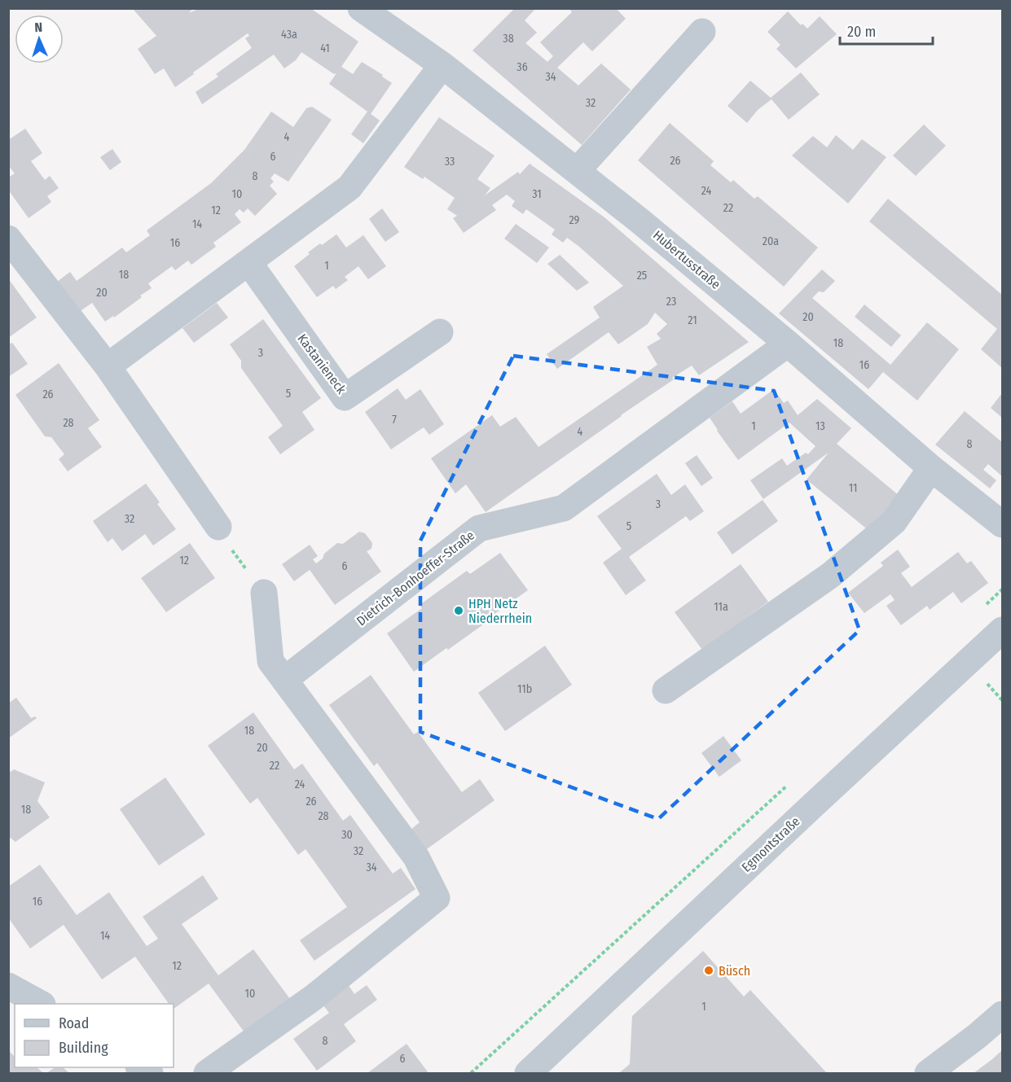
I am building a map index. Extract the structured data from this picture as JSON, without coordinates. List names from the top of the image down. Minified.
{"streets":{"street":["Hubertusstraße","Kastanieneck","Dietrich-Bonhoeffer-Straße","Egmontstraße"]},"crossings":[["Hubertusstraße","Dietrich-Bonhoeffer-Straße"]],"places":["HPH Netz Niederrhein","Büsch"],"house_numbers":["43a","38","41","36","34","32","4","6","26","33","8","24","10","31","22","12","29","14","20a","16","1","18","25","20","23","20","21","18","3","16","5","26","7","28","1","13","4","8","11","3","32","5","12","6","11a","11b","18","20","22","24","26","18","28","30","32","34","16","14","12","10","1","8","6"],"legend":["Road","Building"],"scale_bar":"20 m","north":"top"}
